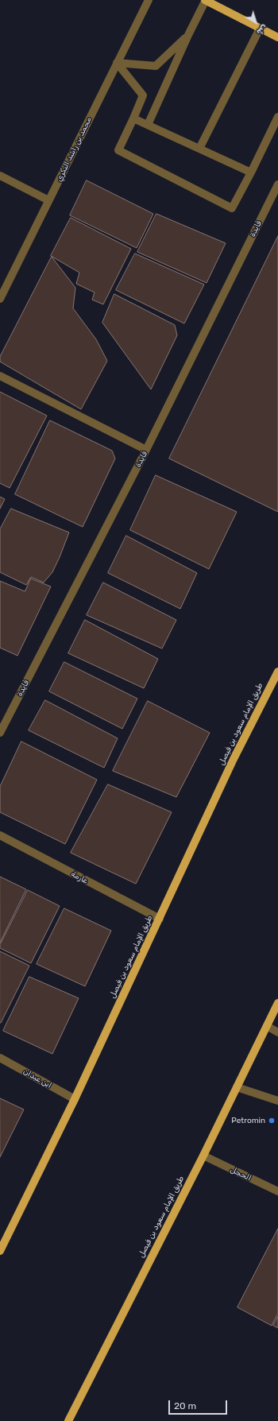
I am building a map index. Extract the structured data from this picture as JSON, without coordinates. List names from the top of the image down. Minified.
{"streets":{"main road":["طريق الإمام سعود بن فيصل"],"street":["محمد بن راشد البكري","فايدة","عارمة","ابن عبدان","الحجل"]},"crossings":[["طريق الإمام سعود بن فيصل","عارمة"],["طريق الإمام سعود بن فيصل","ابن عبدان"],["طريق الإمام سعود بن فيصل","الحجل"]],"places":["Petromin"],"scale_bar":"20 m","north":"bottom right"}
